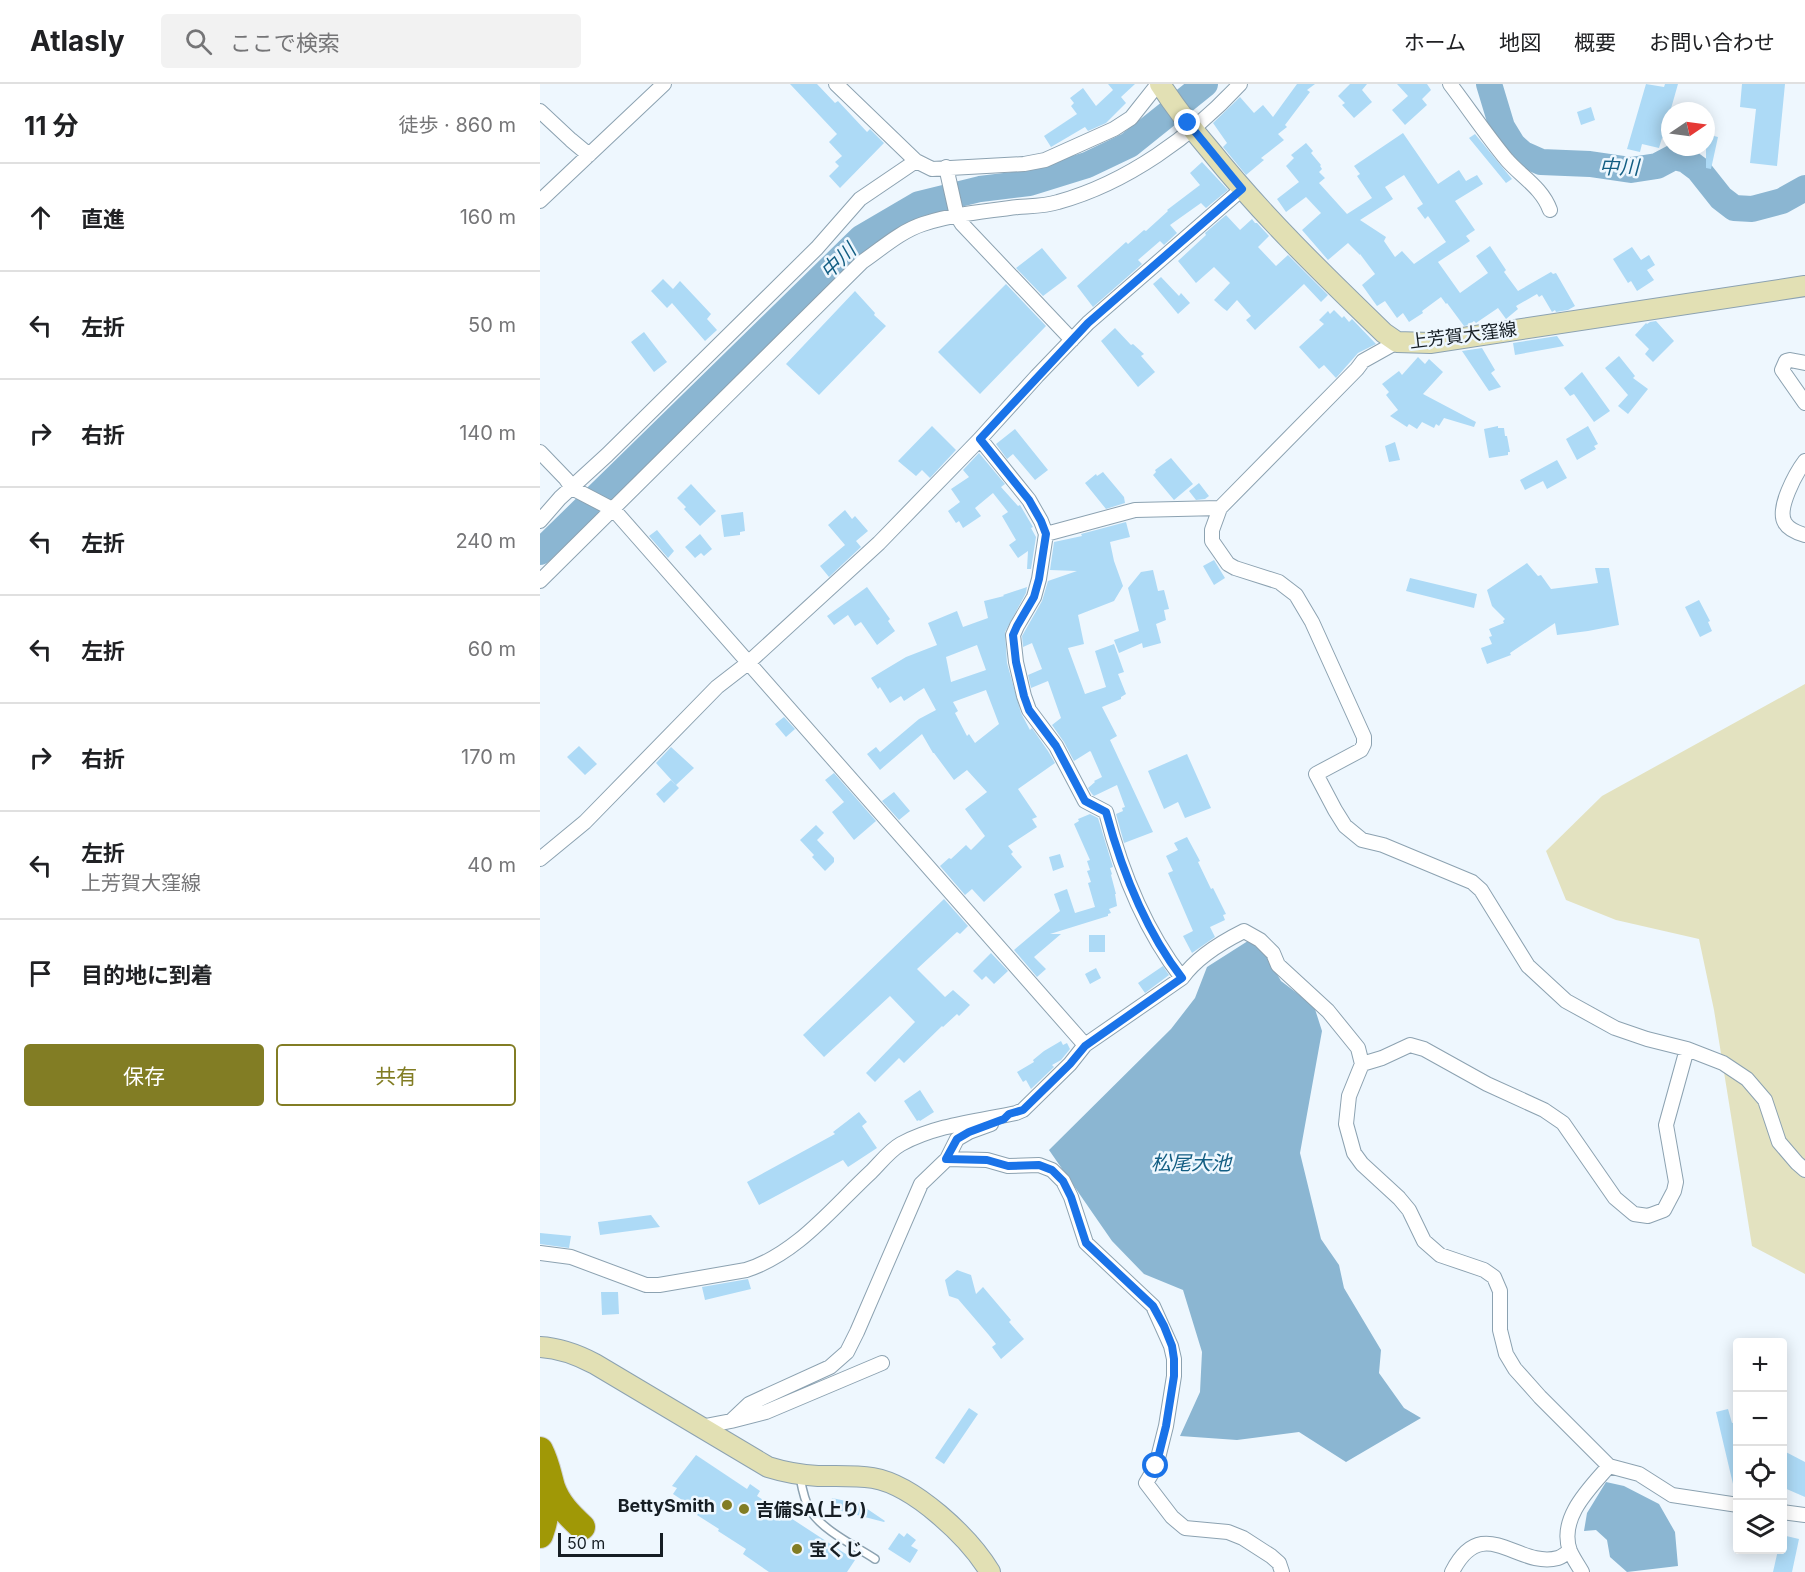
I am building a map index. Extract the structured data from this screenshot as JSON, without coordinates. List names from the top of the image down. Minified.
{"streets":{"main road":["上芳賀大窪線"]},"water":["中川","松尾大池"],"places":["BettySmith","吉備SA(上り)","宝くじ"],"scale_bar":"50 m","north":"right","page":{"header":"Atlasly","search":"ここで検索","nav":["ホーム","地図","概要","お問い合わせ"],"heading":["11 分","徒歩 · 860 m"],"list":[["直進","160 m"],["左折","50 m"],["右折","140 m"],["左折","240 m"],["左折","60 m"],["右折","170 m"],["左折","上芳賀大窪線","40 m"],"目的地に到着"],"buttons":["保存","共有"],"map_buttons":["+","−"],"scale":"50 m"}}
